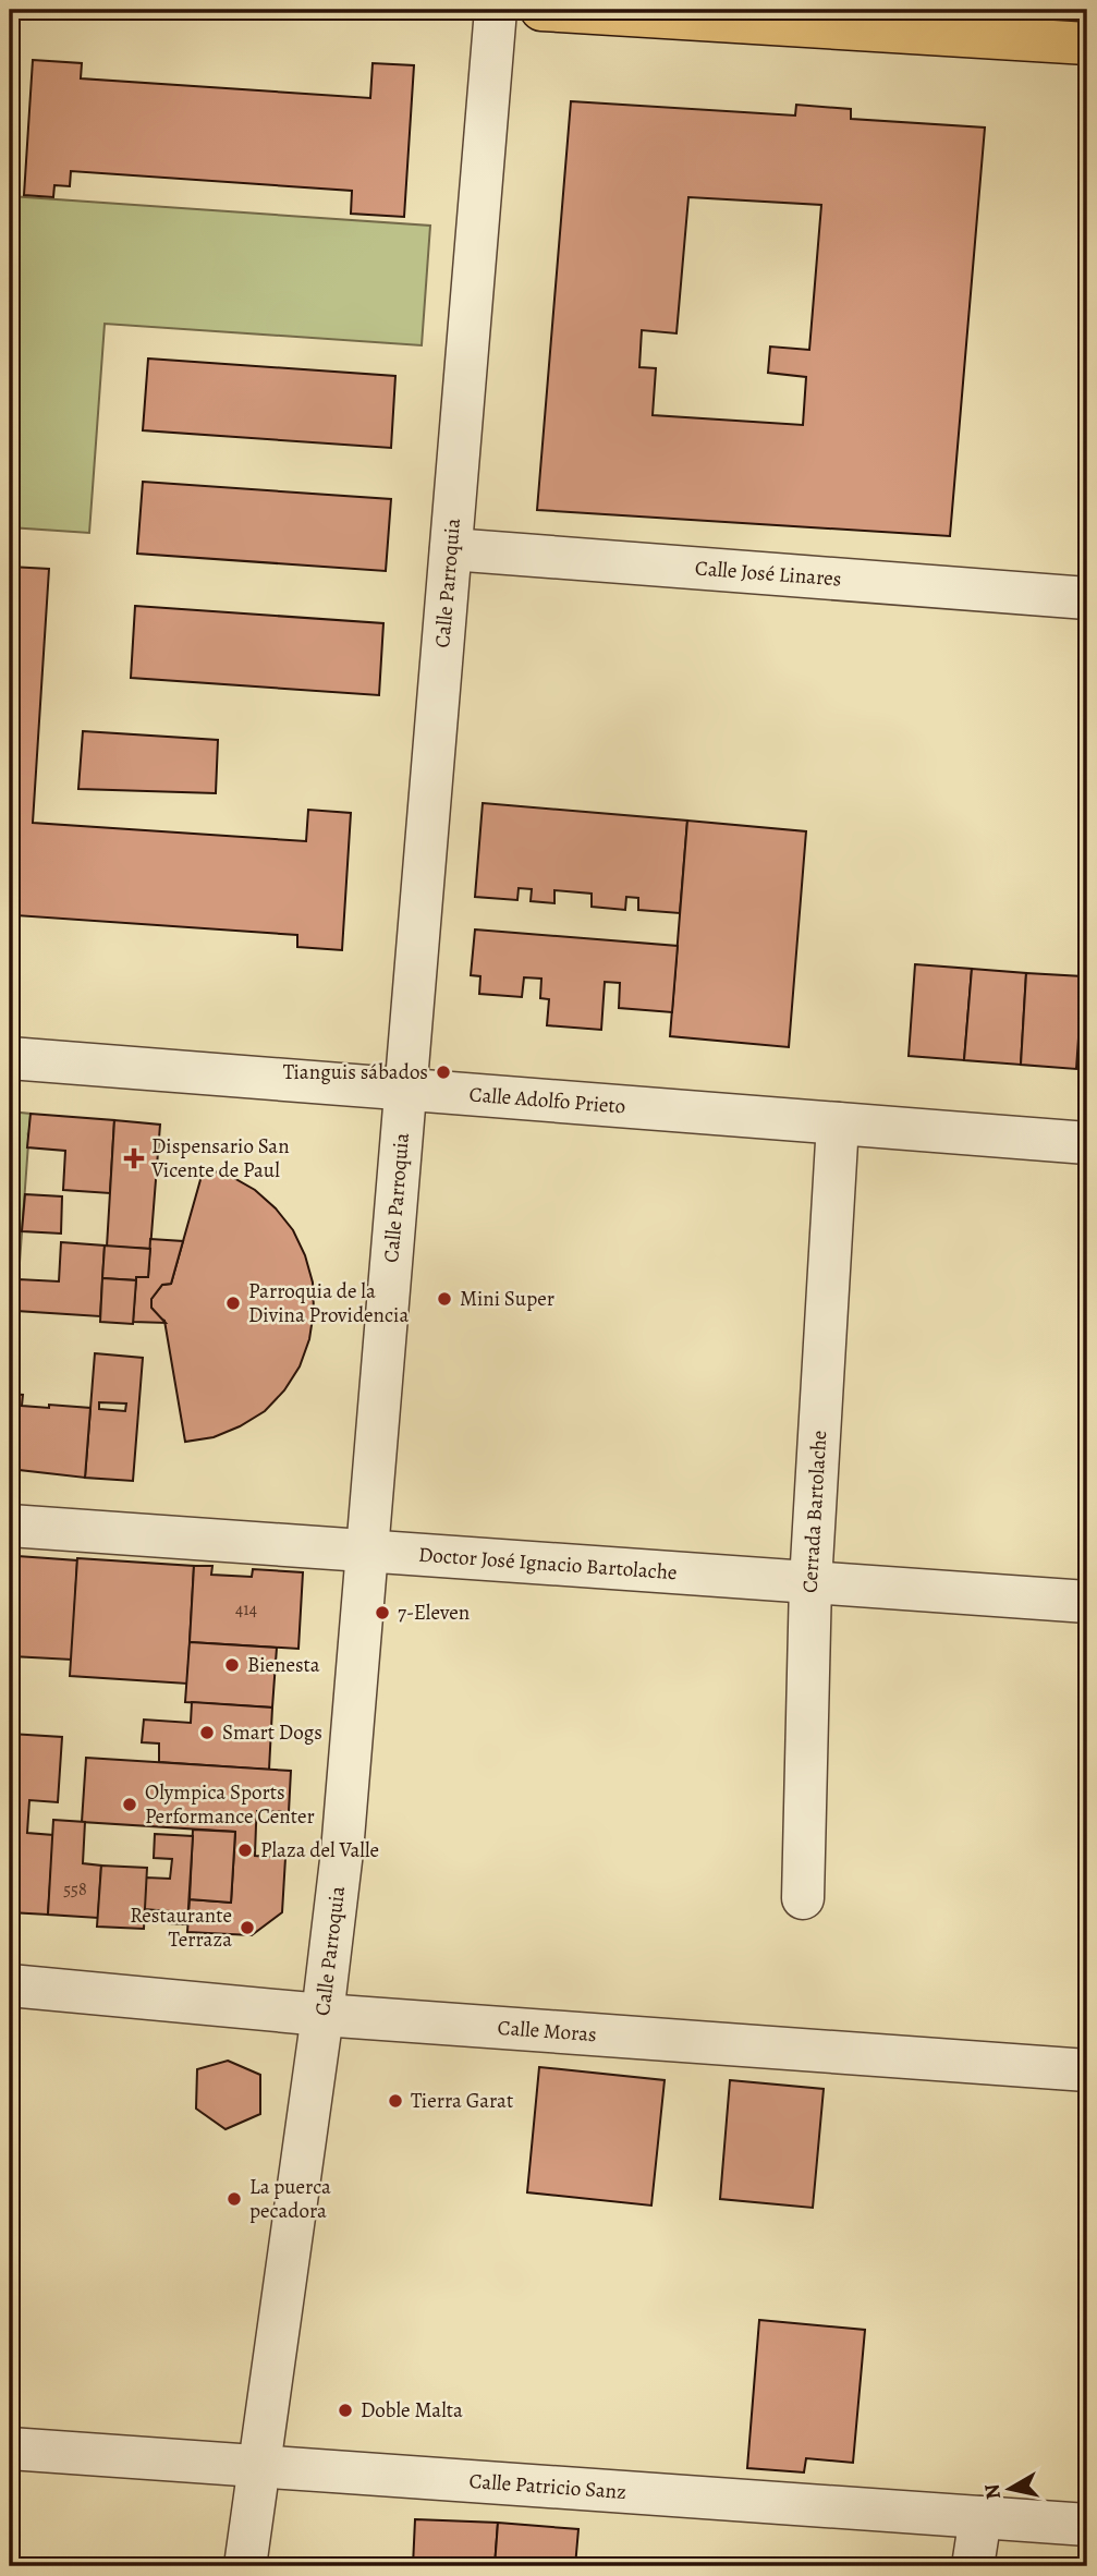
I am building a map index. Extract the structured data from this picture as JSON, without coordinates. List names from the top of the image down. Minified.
{"streets":{"street":["Calle José Linares","Calle Parroquia","Calle Adolfo Prieto","Cerrada Bartolache","Doctor José Ignacio Bartolache","Calle Moras","Calle Patricio Sanz"]},"crossings":[["Calle José Linares","Calle Parroquia"],["Calle Parroquia","Calle Adolfo Prieto"],["Calle Parroquia","Doctor José Ignacio Bartolache"],["Calle Parroquia","Calle Moras"],["Calle Parroquia","Calle Patricio Sanz"],["Calle Adolfo Prieto","Cerrada Bartolache"],["Cerrada Bartolache","Doctor José Ignacio Bartolache"]],"places":{"other":["Tianguis sábados","Mini Super","Parroquia de la Divina Providencia","7-Eleven","Bienesta","Smart Dogs","Olympica Sports Performance Center","Plaza del Valle","Restaurante Terraza","Tierra Garat","La puerca pecadora","Doble Malta"],"health":["Dispensario San Vicente de Paul"]},"house_numbers":["414","558"],"north":"left"}
